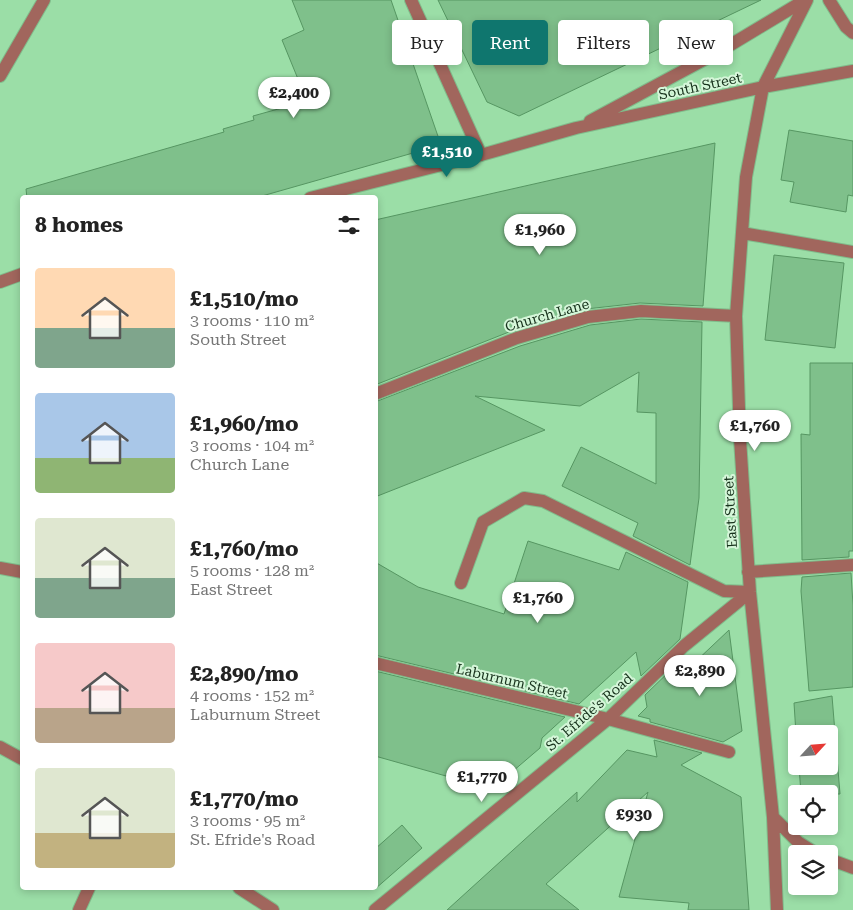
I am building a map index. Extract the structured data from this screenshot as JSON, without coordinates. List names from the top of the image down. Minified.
{"streets":{"street":["South Street","Church Lane","East Street","Laburnum Street","St. Efride's Road"]},"crossings":[["South Street","East Street"],["Church Lane","East Street"],["East Street","St. Efride's Road"],["Laburnum Street","St. Efride's Road"]],"north":"top right","page":{"chip":["Buy","Rent","Filters","New"],"price":["£2,400","£1,510","£1,960","£1,760","£1,760","£2,890","£1,770","£930"],"heading":"8 homes","list":[{"name":"£1,510/mo","note":"3 rooms · 110 m² · South Street"},{"name":"£1,960/mo","note":"3 rooms · 104 m² · Church Lane"},{"name":"£1,760/mo","note":"5 rooms · 128 m² · East Street"},{"name":"£2,890/mo","note":"4 rooms · 152 m² · Laburnum Street"},{"name":"£1,770/mo","note":"3 rooms · 95 m² · St. Efride's Road"}]}}
